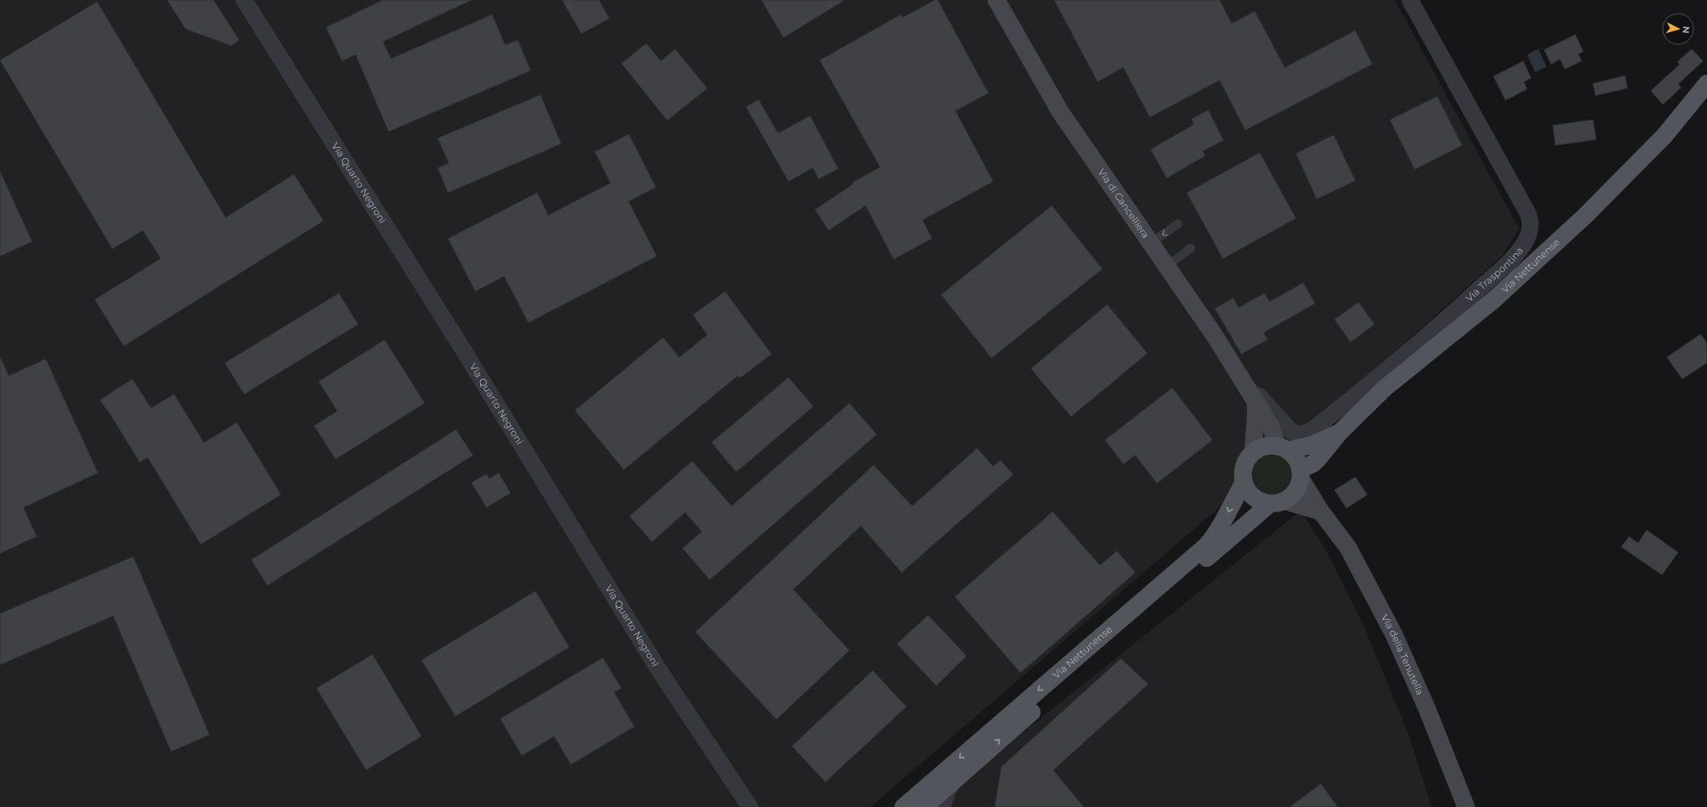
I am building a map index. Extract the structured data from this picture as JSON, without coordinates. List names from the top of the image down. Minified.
{"streets":{"main road":["Via Nettunense"],"street":["Via Quarto Negroni","Via di Cancelliera","Via Traspontina","Via della Tenutella"]},"crossings":[["Via di Cancelliera","Via Nettunense"],["Via di Cancelliera","Via Traspontina"],["Via di Cancelliera","Via della Tenutella"],["Via Nettunense","Via della Tenutella"]],"north":"right"}
